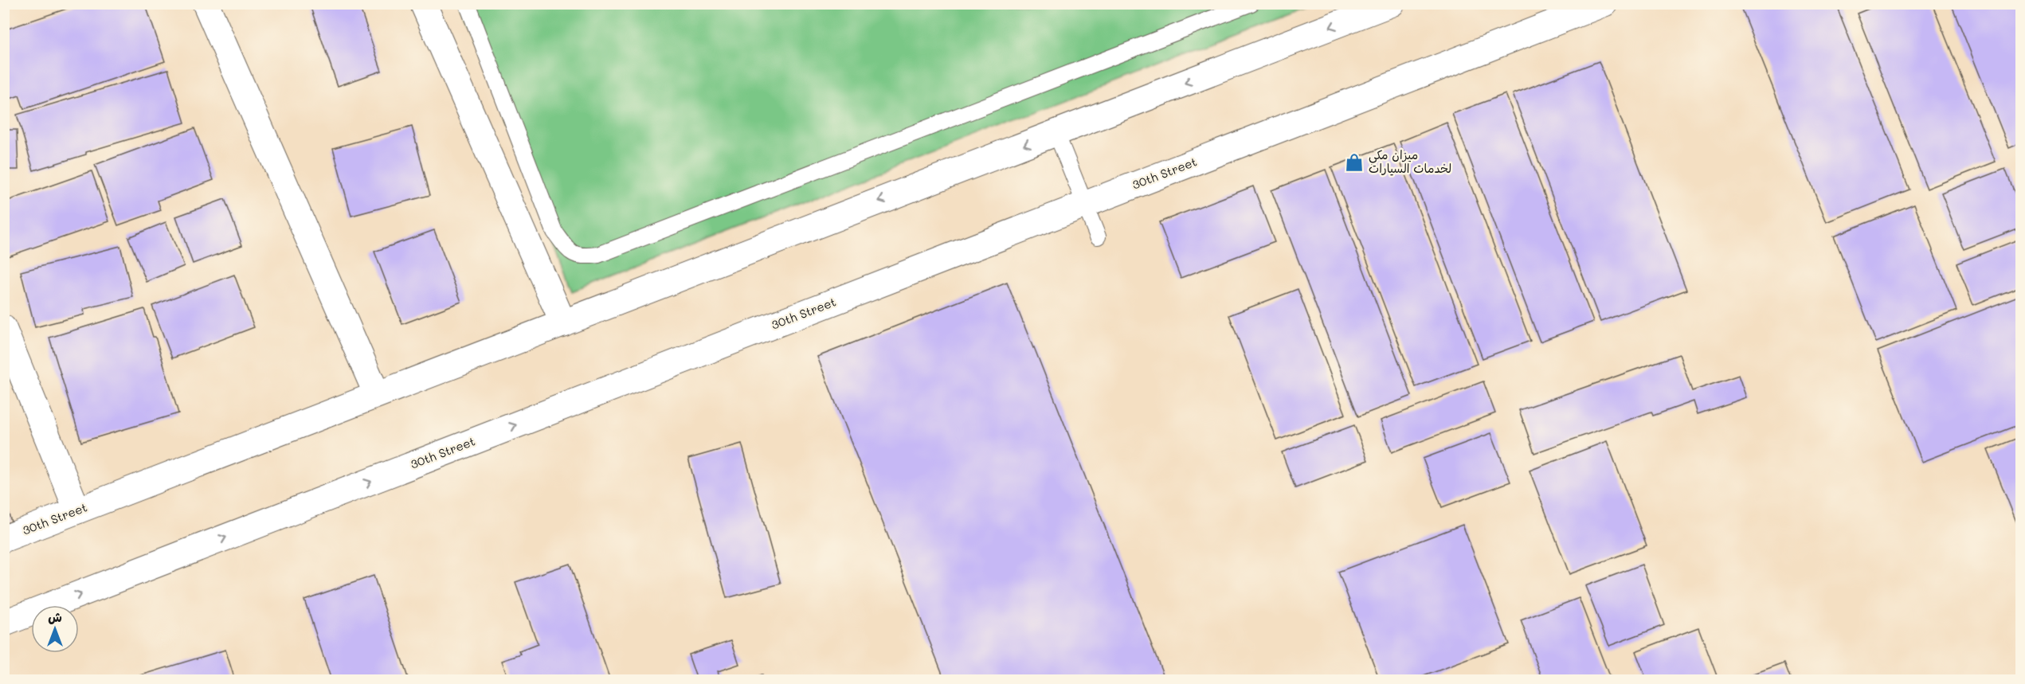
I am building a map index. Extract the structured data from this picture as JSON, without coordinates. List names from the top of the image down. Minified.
{"streets":{"street":["30th Street"]},"places":{"shop":["ميزان مكي لخدمات السيارات"]},"north":"top"}
